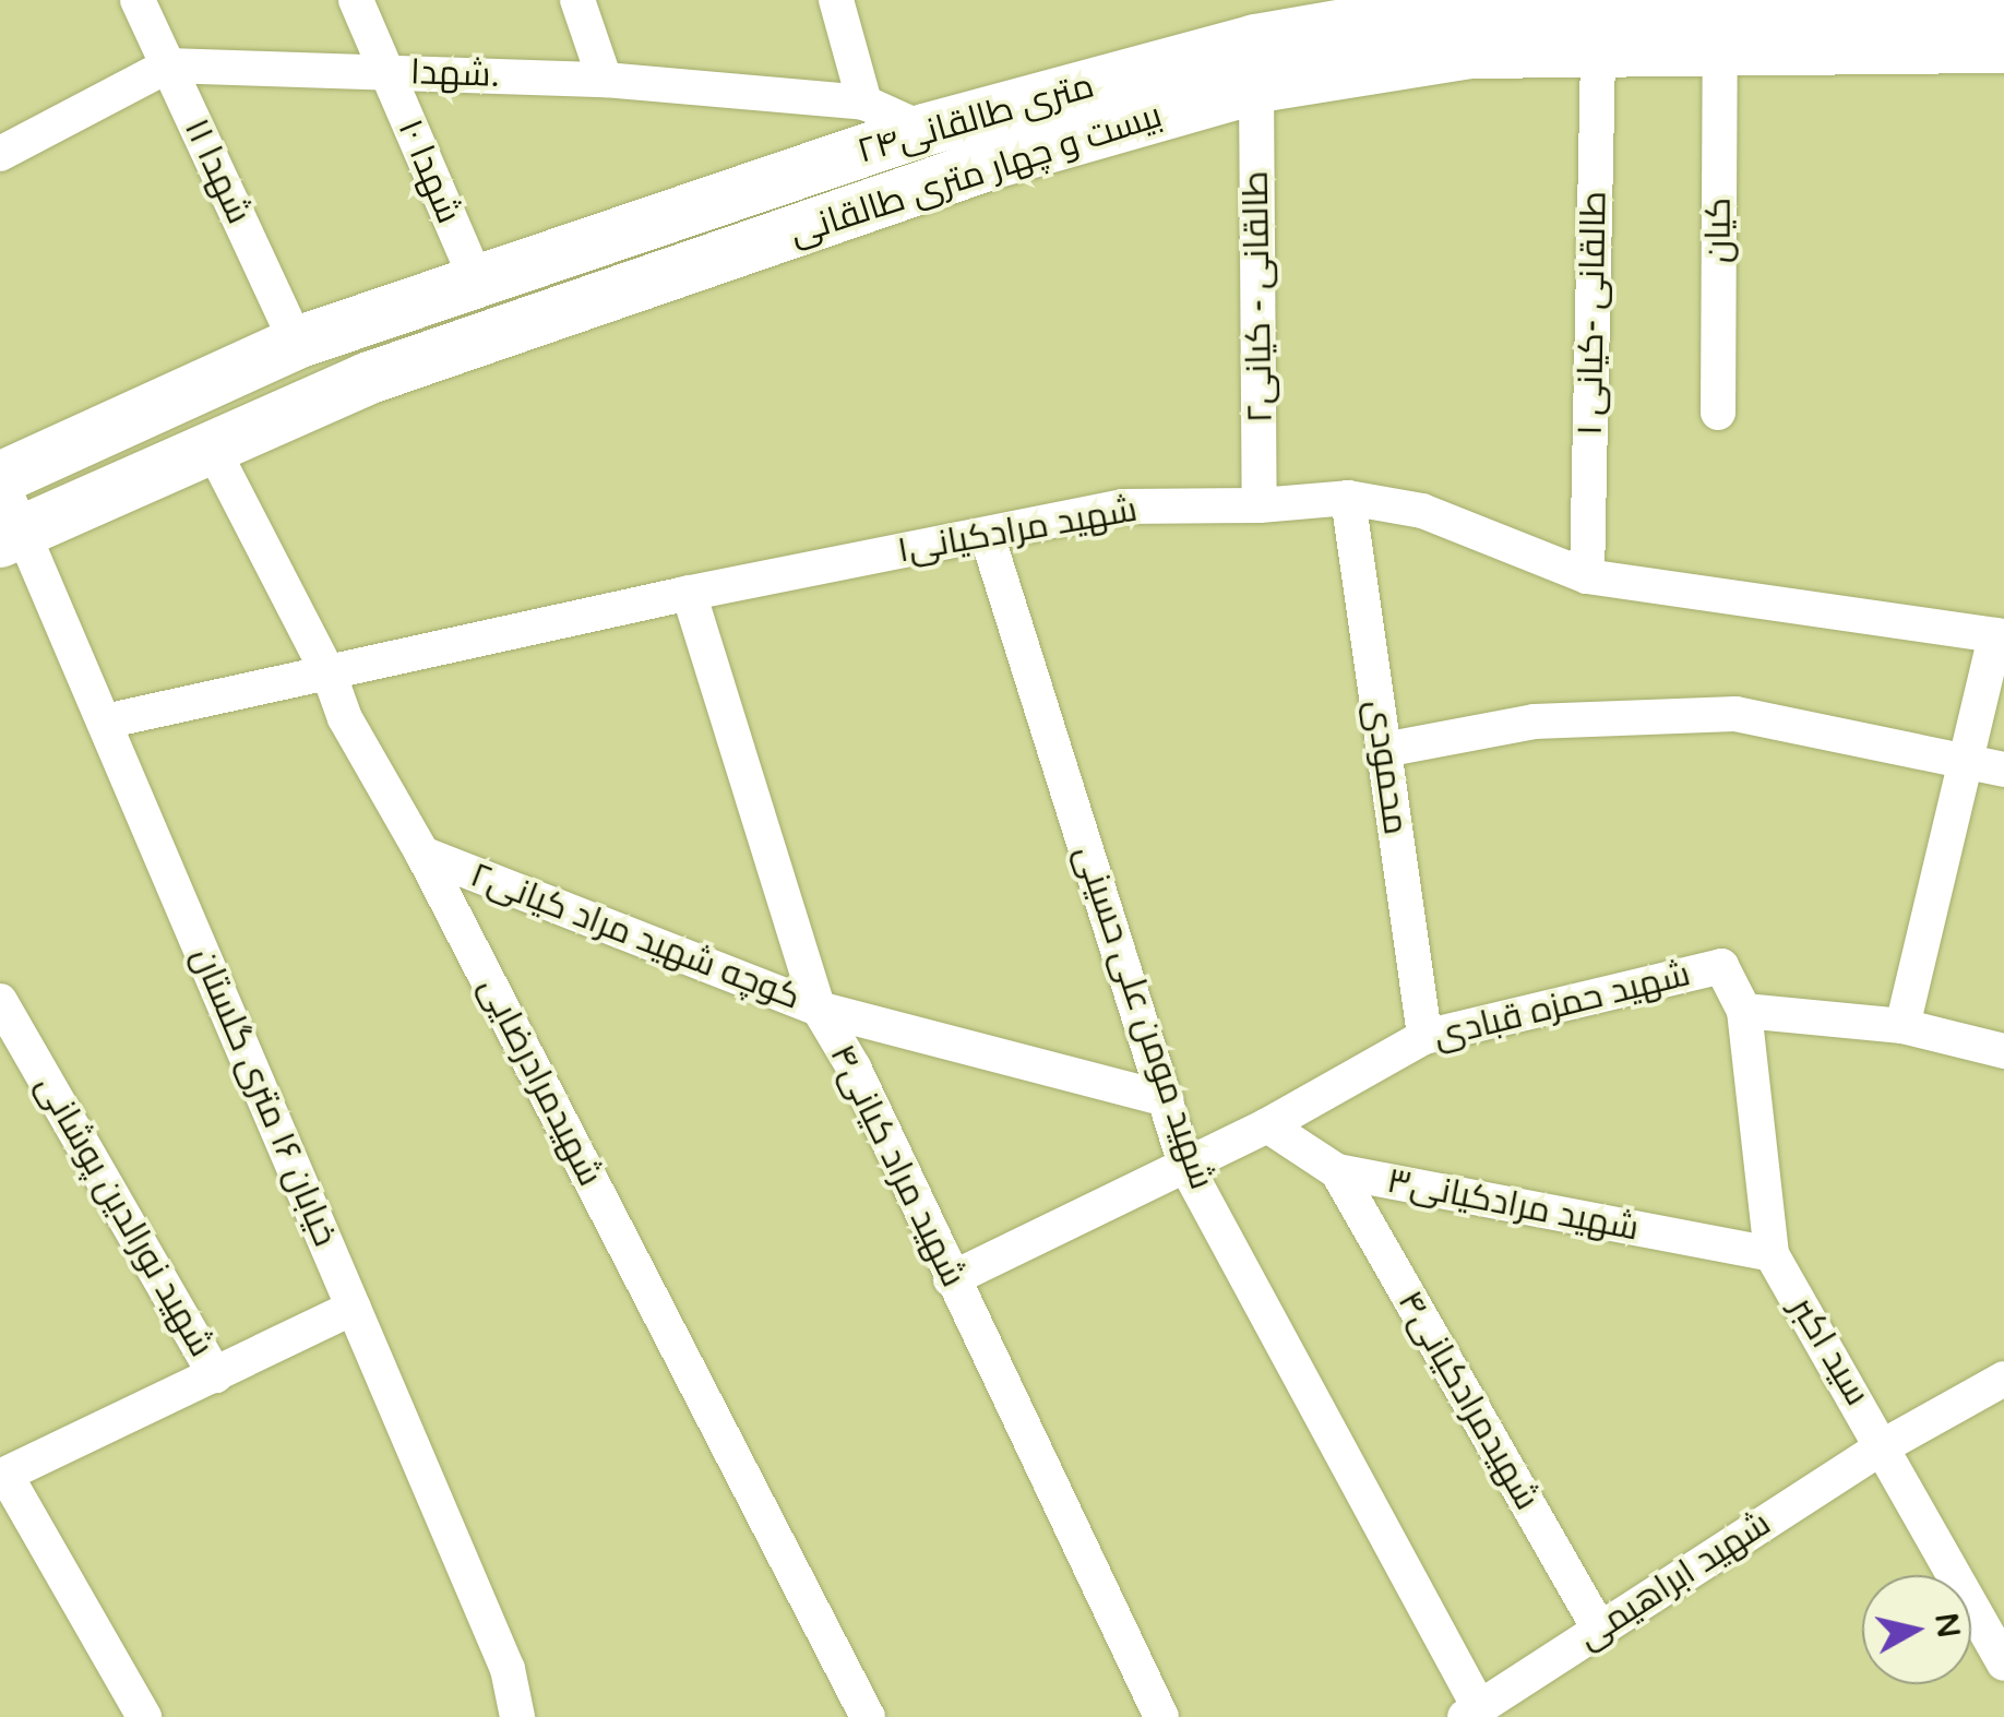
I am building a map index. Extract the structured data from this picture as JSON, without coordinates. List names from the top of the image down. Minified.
{"streets":{"main road":["۲۴متری طالقانی","بیست و چهار متری طالقانی"],"street":["شهدا.","شهدا ۱۱","شهدا ۱۰","کیان","طالقانی - کیانی۲","طالقانی -کیانی ۱","شهید مرادکیانی۱","محمودی","کوچه شهید مراد کیانی۲","شهید حمزه قبادی","شهید مومن علی حسینی","شهیدمرادرضایی","خیابان ۱۶ متری گلستان","شهید مراد کیانی۴","شهید مرادکیانی۳","شهید نورالدین پوشانی","سید اکبر","شهیدمرادکیانی۴","شهید ابراهیمی"]},"crossings":[["شهدا.","۲۴متری طالقانی"],["شهدا.","شهدا ۱۱"],["شهدا.","شهدا ۱۰"],["۲۴متری طالقانی","شهدا ۱۱"],["۲۴متری طالقانی","شهدا ۱۰"],["۲۴متری طالقانی","بیست و چهار متری طالقانی"],["۲۴متری طالقانی","طالقانی -کیانی ۱"],["۲۴متری طالقانی","خیابان ۱۶ متری گلستان"],["بیست و چهار متری طالقانی","کیان"],["بیست و چهار متری طالقانی","طالقانی - کیانی۲"],["بیست و چهار متری طالقانی","طالقانی -کیانی ۱"],["بیست و چهار متری طالقانی","شهیدمرادرضایی"],["بیست و چهار متری طالقانی","خیابان ۱۶ متری گلستان"],["طالقانی - کیانی۲","شهید مرادکیانی۱"],["طالقانی -کیانی ۱","شهید مرادکیانی۱"],["شهید مرادکیانی۱","محمودی"],["شهید مرادکیانی۱","شهید مومن علی حسینی"],["شهید مرادکیانی۱","شهیدمرادرضایی"],["شهید مرادکیانی۱","خیابان ۱۶ متری گلستان"],["شهید مرادکیانی۱","شهید مراد کیانی۴"],["محمودی","شهید حمزه قبادی"],["کوچه شهید مراد کیانی۲","شهید مومن علی حسینی"],["کوچه شهید مراد کیانی۲","شهیدمرادرضایی"],["کوچه شهید مراد کیانی۲","شهید مراد کیانی۴"],["شهید حمزه قبادی","شهید مومن علی حسینی"],["شهید حمزه قبادی","شهید مراد کیانی۴"],["شهید حمزه قبادی","شهید مرادکیانی۳"],["شهید حمزه قبادی","سید اکبر"],["شهید مومن علی حسینی","شهید ابراهیمی"],["شهید مرادکیانی۳","سید اکبر"],["شهید مرادکیانی۳","شهیدمرادکیانی۴"],["سید اکبر","شهید ابراهیمی"],["شهیدمرادکیانی۴","شهید ابراهیمی"]],"north":"right"}
